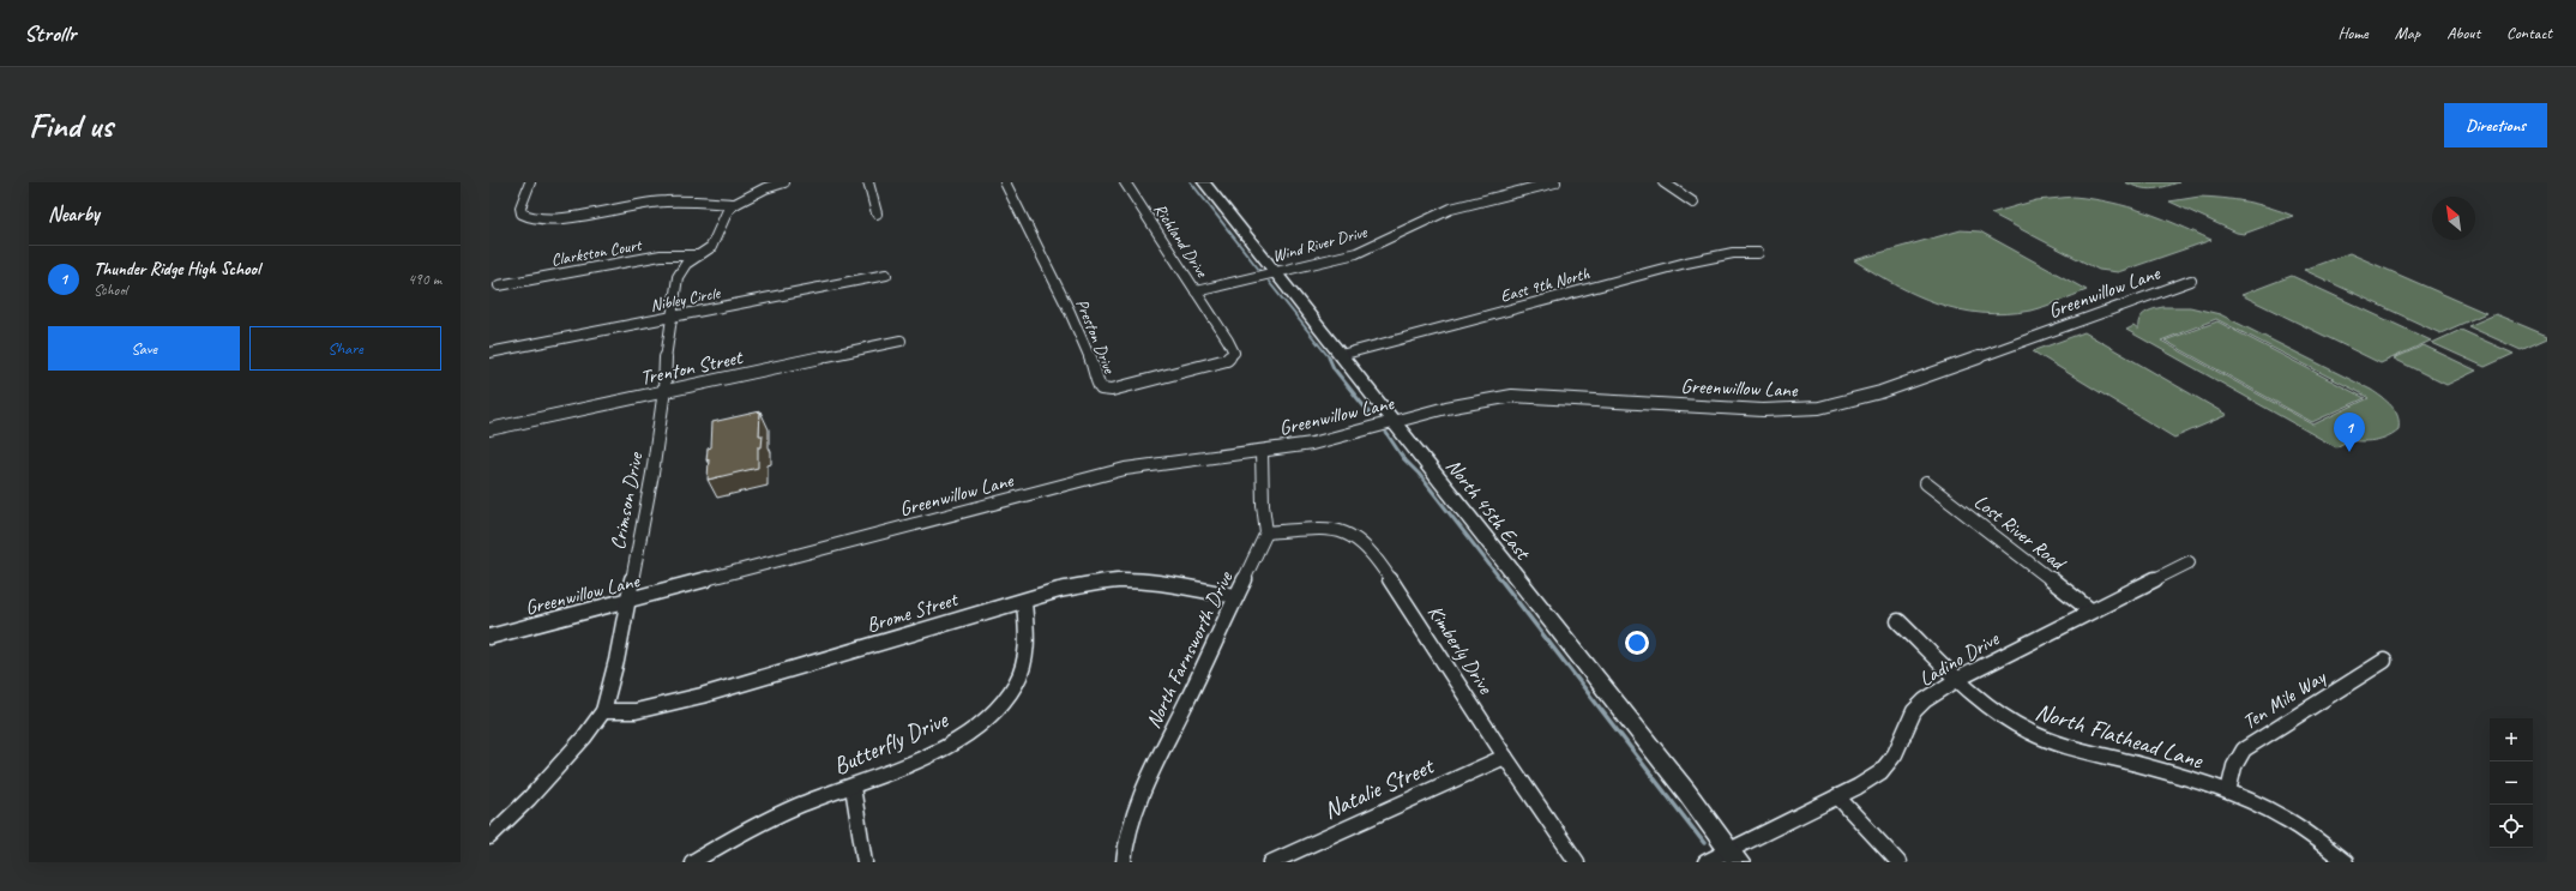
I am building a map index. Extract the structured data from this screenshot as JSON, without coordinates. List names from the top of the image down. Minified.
{"streets":{"main road":["North 45th East"],"street":["Richland Drive","Wind River Drive","Clarkston Court","East 9th North","Greenwillow Lane","Nibley Circle","Preston Drive","Trenton Street","Crimson Drive","Lost River Road","Brome Street","Kimberly Drive","North Farnsworth Drive","Ladino Drive","Ten Mile Way","North Flathead Lane","Butterfly Drive","Natalie Street"]},"crossings":[["Richland Drive","Wind River Drive"],["Richland Drive","Preston Drive"],["Wind River Drive","Preston Drive"],["Wind River Drive","North 45th East"],["Clarkston Court","Crimson Drive"],["East 9th North","North 45th East"],["Greenwillow Lane","Crimson Drive"],["Greenwillow Lane","North 45th East"],["Nibley Circle","Crimson Drive"],["Trenton Street","Crimson Drive"],["Crimson Drive","Brome Street"],["North 45th East","Ladino Drive"],["Lost River Road","Ladino Drive"],["Brome Street","North Farnsworth Drive"],["Brome Street","Butterfly Drive"],["Kimberly Drive","North Farnsworth Drive"],["Kimberly Drive","Natalie Street"],["Ladino Drive","North Flathead Lane"],["Ten Mile Way","North Flathead Lane"]],"north":"top left","page":{"header":"Strollr","nav":["Home","Map","About","Contact"],"buttons":["Directions",["Save","Share"]],"title":"Find us","heading":"Nearby","list":[{"mark":"1","name":"Thunder Ridge High School","note":"School","value":"490 m"}],"pins":"1","map_buttons":["+","−"]}}
